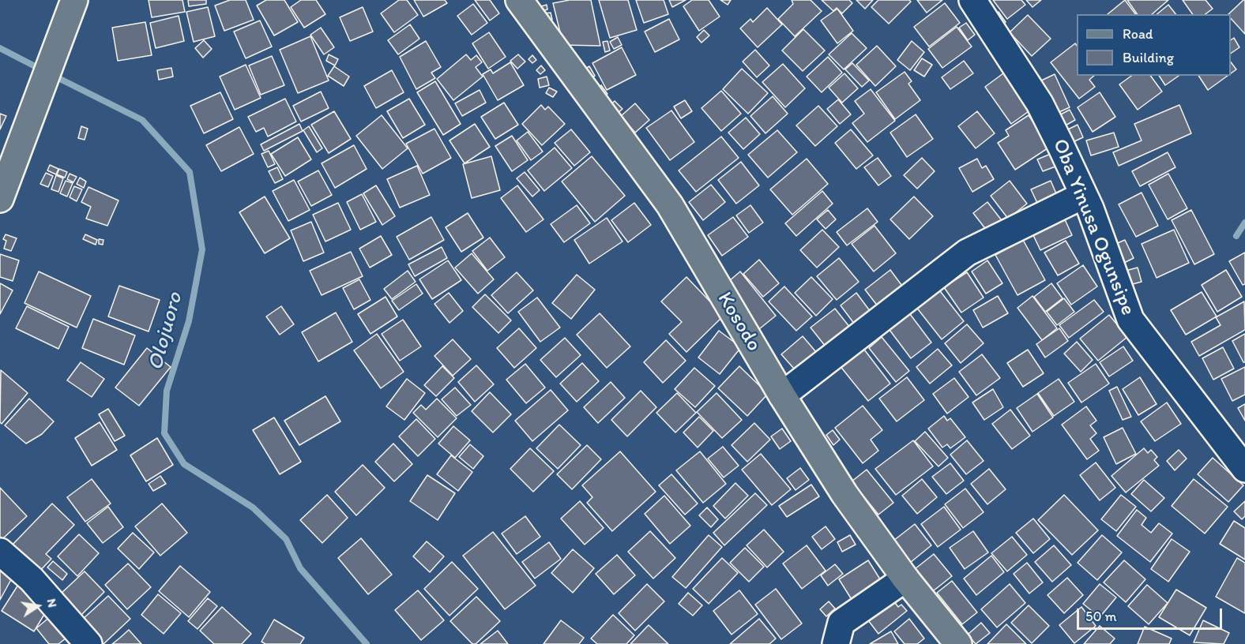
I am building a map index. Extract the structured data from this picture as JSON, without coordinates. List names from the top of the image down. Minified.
{"streets":{"main road":["Kosodo"],"street":["Oba Yinusa Ogunsipe"]},"water":["Olojuoro"],"legend":["Road","Building"],"scale_bar":"50 m","north":"right"}
